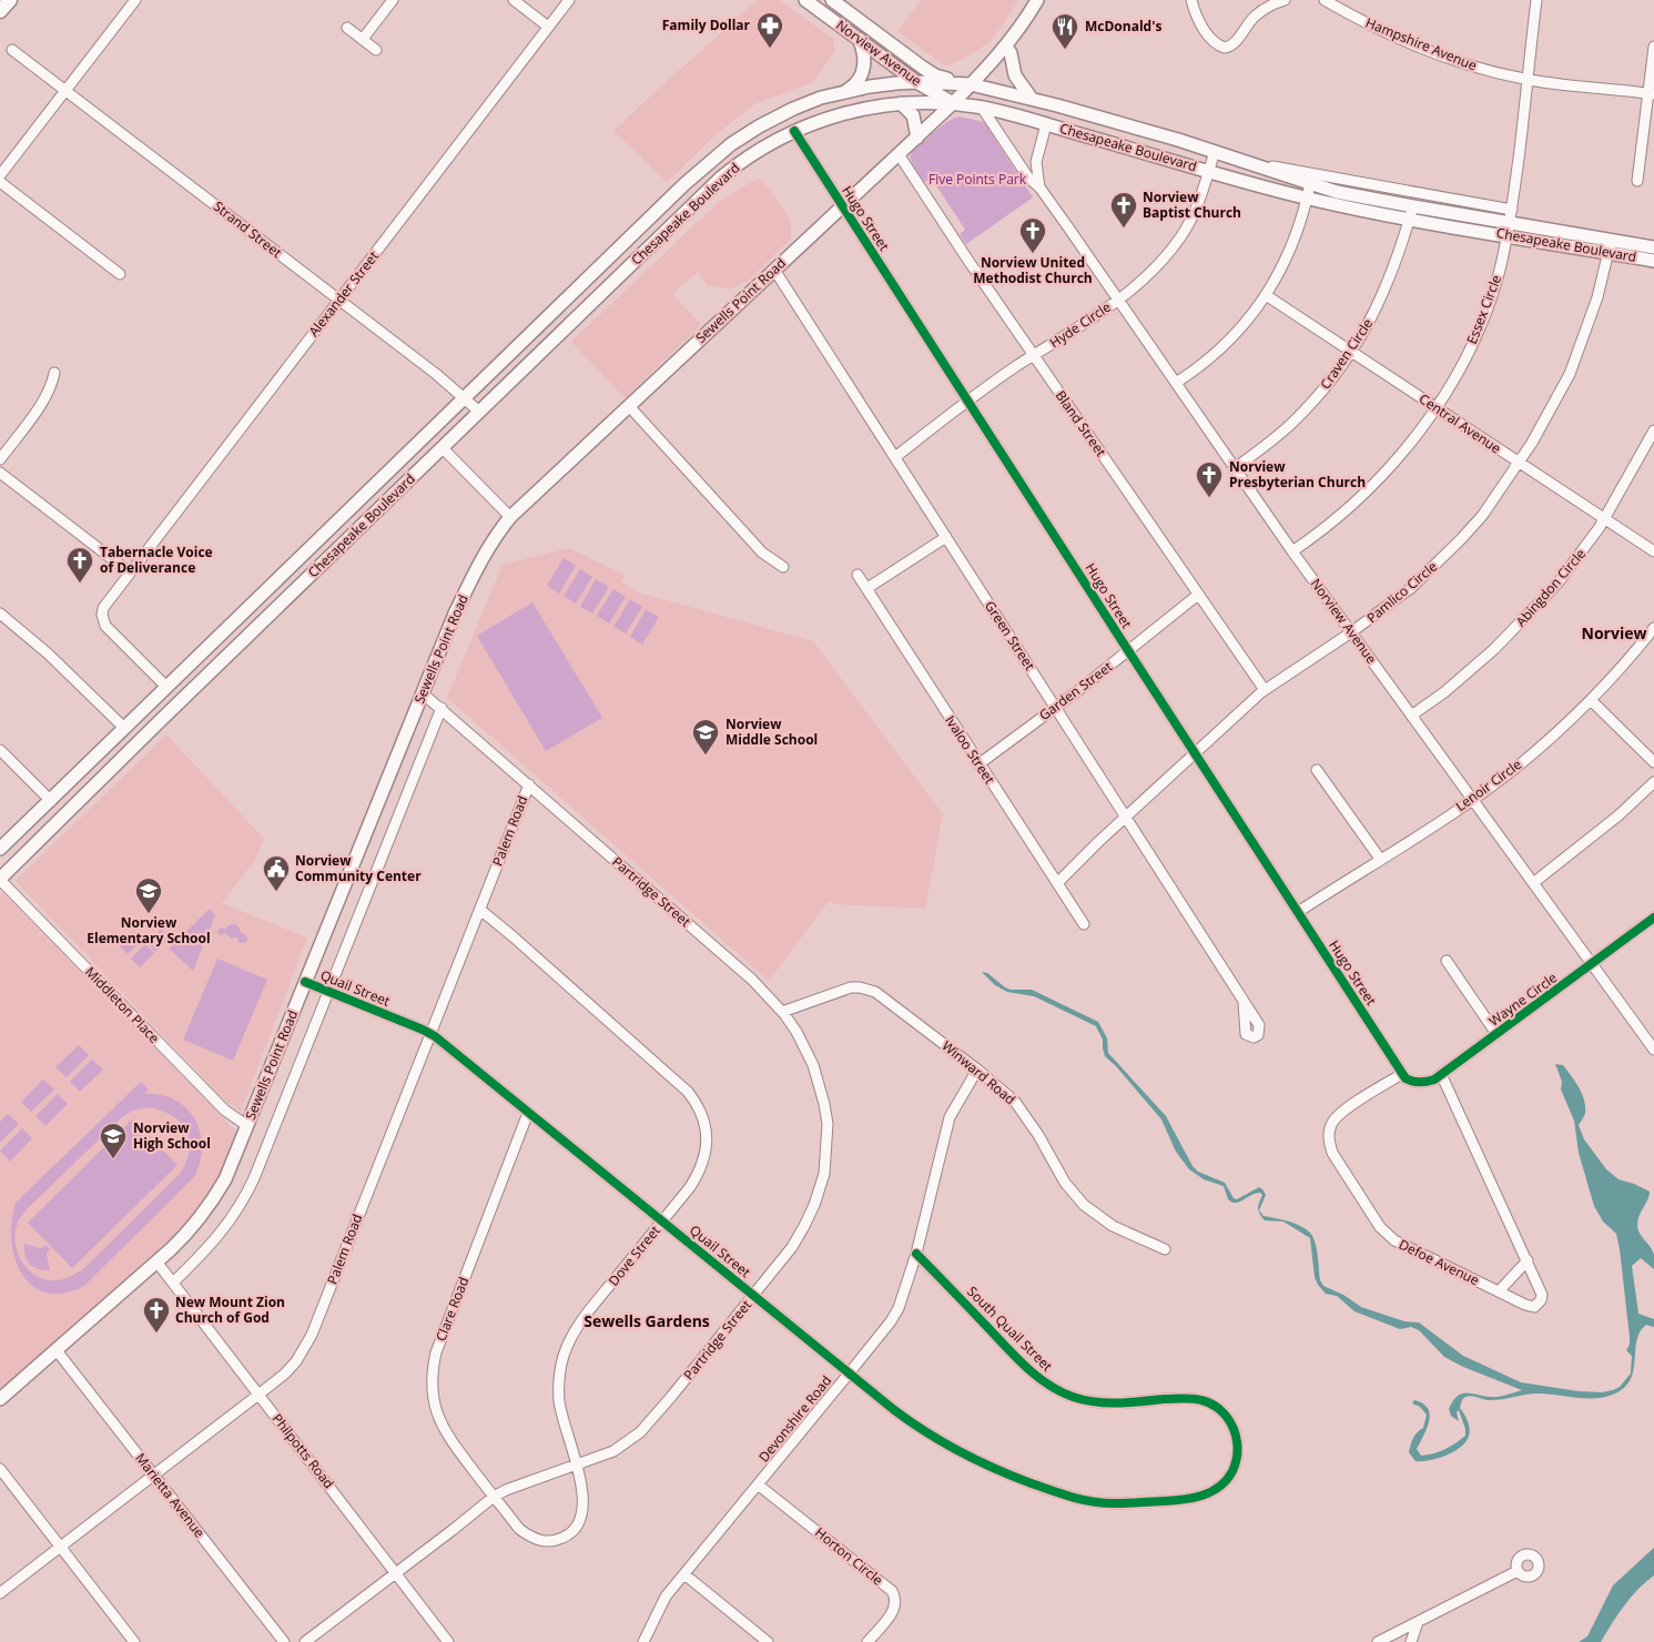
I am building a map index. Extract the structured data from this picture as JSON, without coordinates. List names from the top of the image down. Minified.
{"streets":{"main road":["Norview Avenue","Chesapeake Boulevard","Sewells Point Road"],"street":["Hampshire Avenue","Hugo Street","Strand Street","Alexander Street","Essex Circle","Hyde Circle","Craven Circle","Bland Street","Central Avenue","Abingdon Circle","Pamlico Circle","Green Street","Garden Street","Ivaloo Street","Lenoir Circle","Palem Road","Partridge Street","Quail Street","Wayne Circle","Middleton Place","Winward Road","Dove Street","Defoe Avenue","Clare Road","South Quail Street","Devonshire Road","Philpotts Road","Marietta Avenue","Horton Circle"]},"crossings":[["Hampshire Avenue","Essex Circle"],["Norview Avenue","Chesapeake Boulevard"],["Norview Avenue","Sewells Point Road"],["Norview Avenue","Essex Circle"],["Norview Avenue","Hyde Circle"],["Norview Avenue","Craven Circle"],["Norview Avenue","Abingdon Circle"],["Norview Avenue","Pamlico Circle"],["Norview Avenue","Lenoir Circle"],["Norview Avenue","Wayne Circle"],["Chesapeake Boulevard","Hugo Street"],["Chesapeake Boulevard","Strand Street"],["Chesapeake Boulevard","Alexander Street"],["Chesapeake Boulevard","Sewells Point Road"],["Chesapeake Boulevard","Essex Circle"],["Chesapeake Boulevard","Hyde Circle"],["Chesapeake Boulevard","Craven Circle"],["Chesapeake Boulevard","Pamlico Circle"],["Chesapeake Boulevard","Middleton Place"],["Hugo Street","Sewells Point Road"],["Hugo Street","Hyde Circle"],["Hugo Street","Pamlico Circle"],["Hugo Street","Garden Street"],["Hugo Street","Lenoir Circle"],["Hugo Street","Wayne Circle"],["Hugo Street","Defoe Avenue"],["Strand Street","Alexander Street"],["Sewells Point Road","Bland Street"],["Sewells Point Road","Green Street"],["Sewells Point Road","Partridge Street"],["Sewells Point Road","Quail Street"],["Sewells Point Road","Middleton Place"],["Sewells Point Road","Philpotts Road"],["Sewells Point Road","Marietta Avenue"],["Essex Circle","Central Avenue"],["Hyde Circle","Bland Street"],["Hyde Circle","Green Street"],["Craven Circle","Central Avenue"],["Bland Street","Pamlico Circle"],["Bland Street","Garden Street"],["Central Avenue","Abingdon Circle"],["Central Avenue","Pamlico Circle"],["Pamlico Circle","Green Street"],["Pamlico Circle","Ivaloo Street"],["Green Street","Garden Street"],["Garden Street","Ivaloo Street"],["Palem Road","Partridge Street"],["Palem Road","Quail Street"],["Palem Road","Dove Street"],["Palem Road","Philpotts Road"],["Palem Road","Marietta Avenue"],["Partridge Street","Quail Street"],["Partridge Street","Winward Road"],["Partridge Street","Dove Street"],["Partridge Street","Clare Road"],["Partridge Street","Philpotts Road"],["Quail Street","Dove Street"],["Quail Street","Clare Road"],["Quail Street","South Quail Street"],["Quail Street","Devonshire Road"],["Wayne Circle","Defoe Avenue"],["Winward Road","Devonshire Road"],["Dove Street","Clare Road"],["South Quail Street","Devonshire Road"],["Devonshire Road","Horton Circle"]],"districts":["Norview","Sewells Gardens"],"parks":["Five Points Park"],"places":{"pharmacy":["Family Dollar"],"restaurant":["McDonald's"],"church":["Norview Baptist Church","Norview United Methodist Church","Norview Presbyterian Church","Tabernacle Voice of Deliverance","New Mount Zion Church of God"],"school or university":["Norview Middle School","Norview Elementary School","Norview High School"],"public building":["Norview Community Center"]}}
